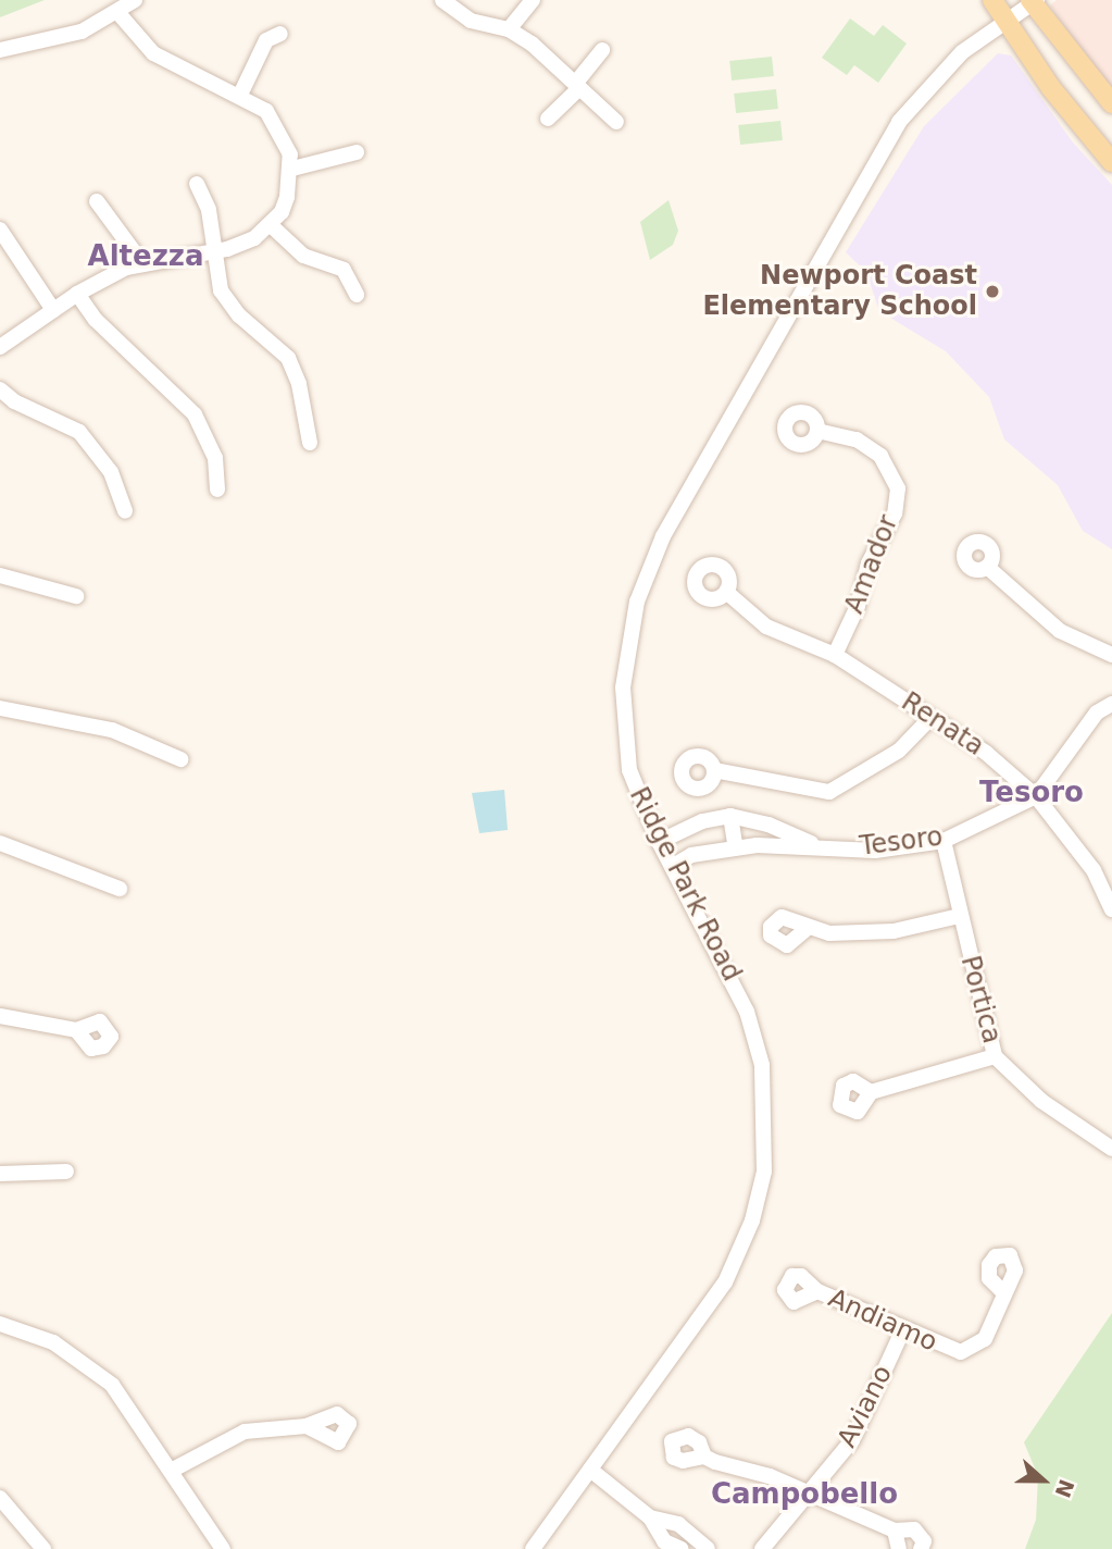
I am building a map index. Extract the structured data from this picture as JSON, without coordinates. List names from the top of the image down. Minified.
{"streets":{"street":["Amador","Renata","Tesoro","Ridge Park Road","Portica","Andiamo","Aviano"]},"crossings":[["Amador","Renata"],["Renata","Tesoro"],["Tesoro","Ridge Park Road"],["Tesoro","Portica"],["Andiamo","Aviano"]],"districts":["Altezza","Tesoro","Campobello"],"places":["Newport Coast Elementary School"],"north":"right"}
